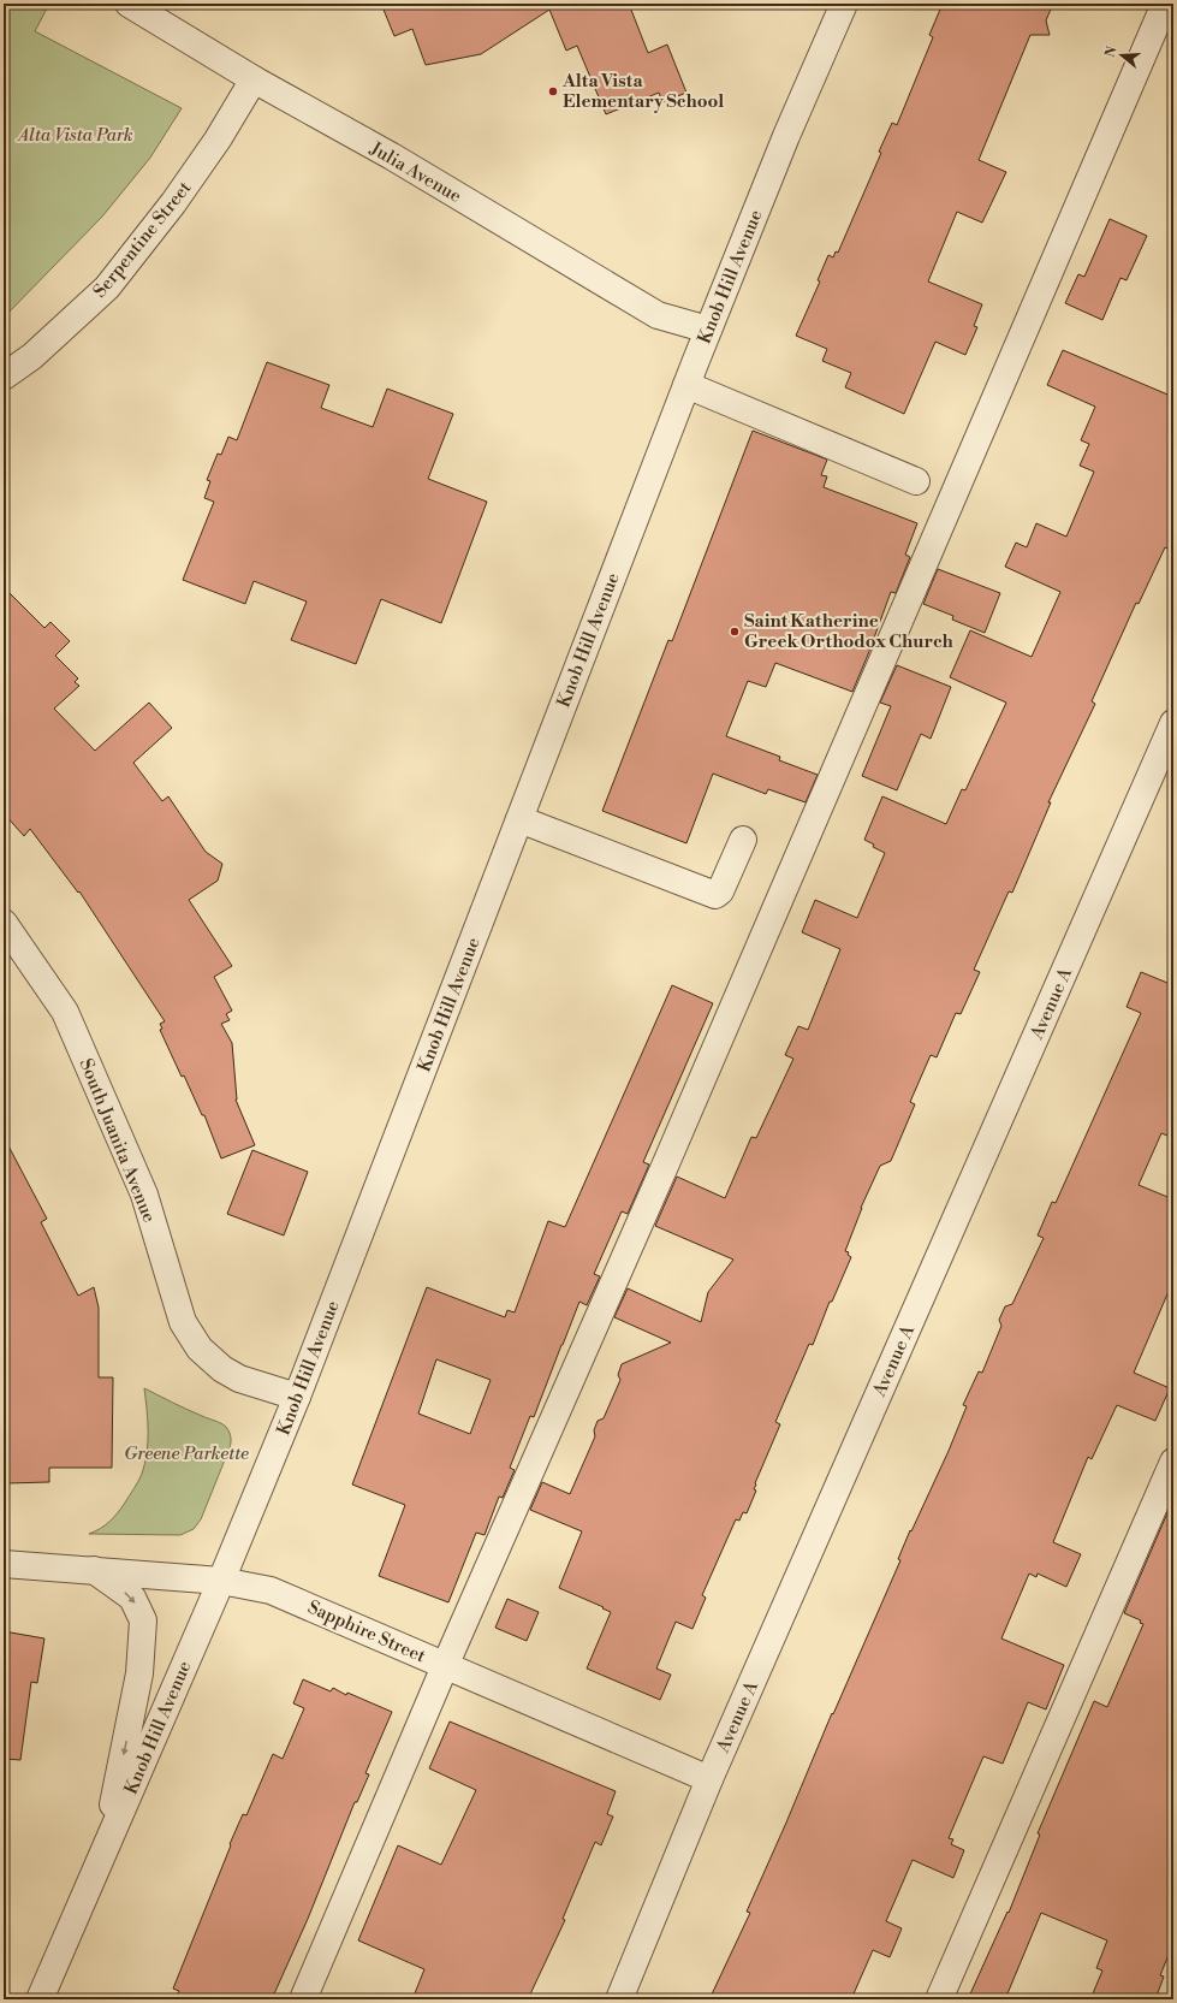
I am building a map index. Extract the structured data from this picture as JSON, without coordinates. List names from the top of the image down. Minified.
{"streets":{"street":["Julia Avenue","Serpentine Street","Knob Hill Avenue","Avenue A","South Juanita Avenue","Sapphire Street"]},"crossings":[["Julia Avenue","Serpentine Street"],["Julia Avenue","Knob Hill Avenue"],["Knob Hill Avenue","South Juanita Avenue"],["Knob Hill Avenue","Sapphire Street"],["Avenue A","Sapphire Street"]],"parks":["Alta Vista Park","Greene Parkette"],"places":["Alta Vista Elementary School","Saint Katherine Greek Orthodox Church"],"north":"left"}
